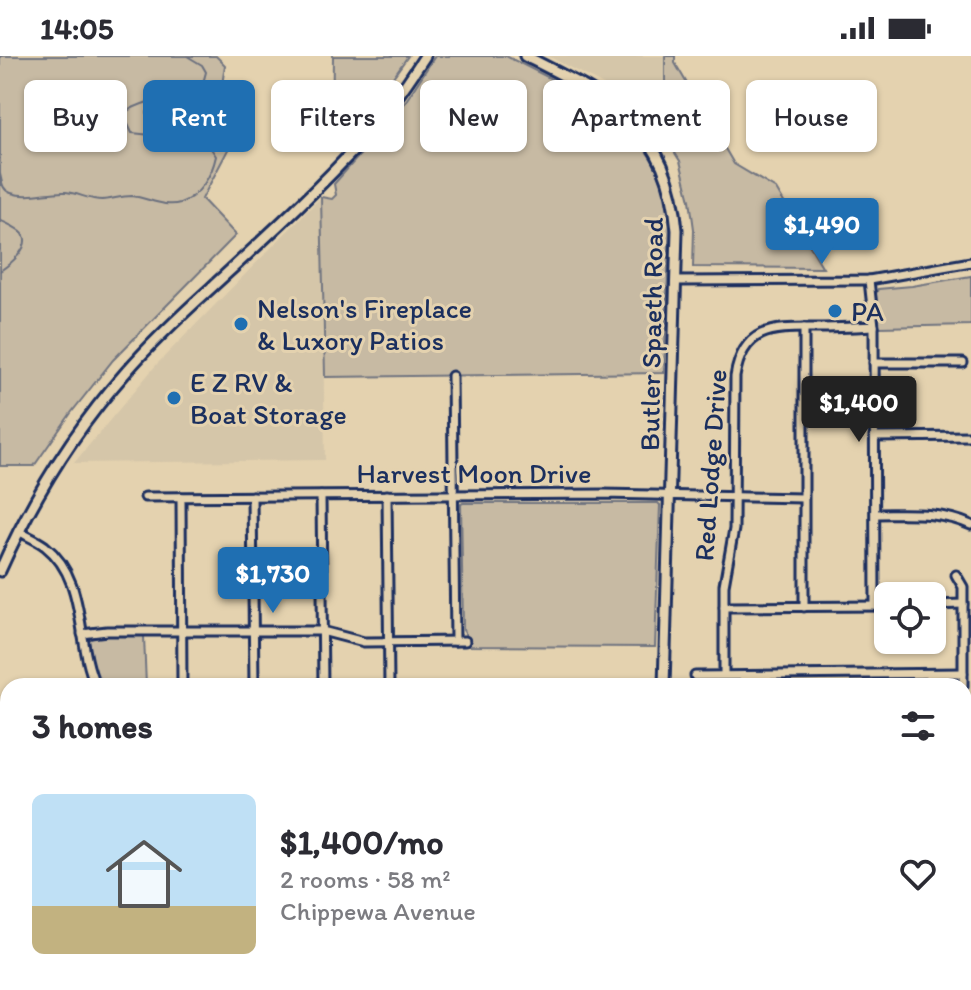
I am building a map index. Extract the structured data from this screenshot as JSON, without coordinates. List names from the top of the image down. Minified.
{"streets":{"main road":["Butler Spaeth Road"],"street":["Red Lodge Drive","Harvest Moon Drive"]},"crossings":[["Butler Spaeth Road","Harvest Moon Drive"],["Red Lodge Drive","Harvest Moon Drive"]],"places":["PA","Nelson's Fireplace & Luxory Patios","E Z RV & Boat Storage"],"page":{"status":"14:05","chip":["Buy","Rent","Filters","New","Apartment","House"],"price":["$1,490","$1,400","$1,730"],"heading":"3 homes","list":[{"name":"$1,400/mo","note":"2 rooms · 58 m² · Chippewa Avenue"}]}}
